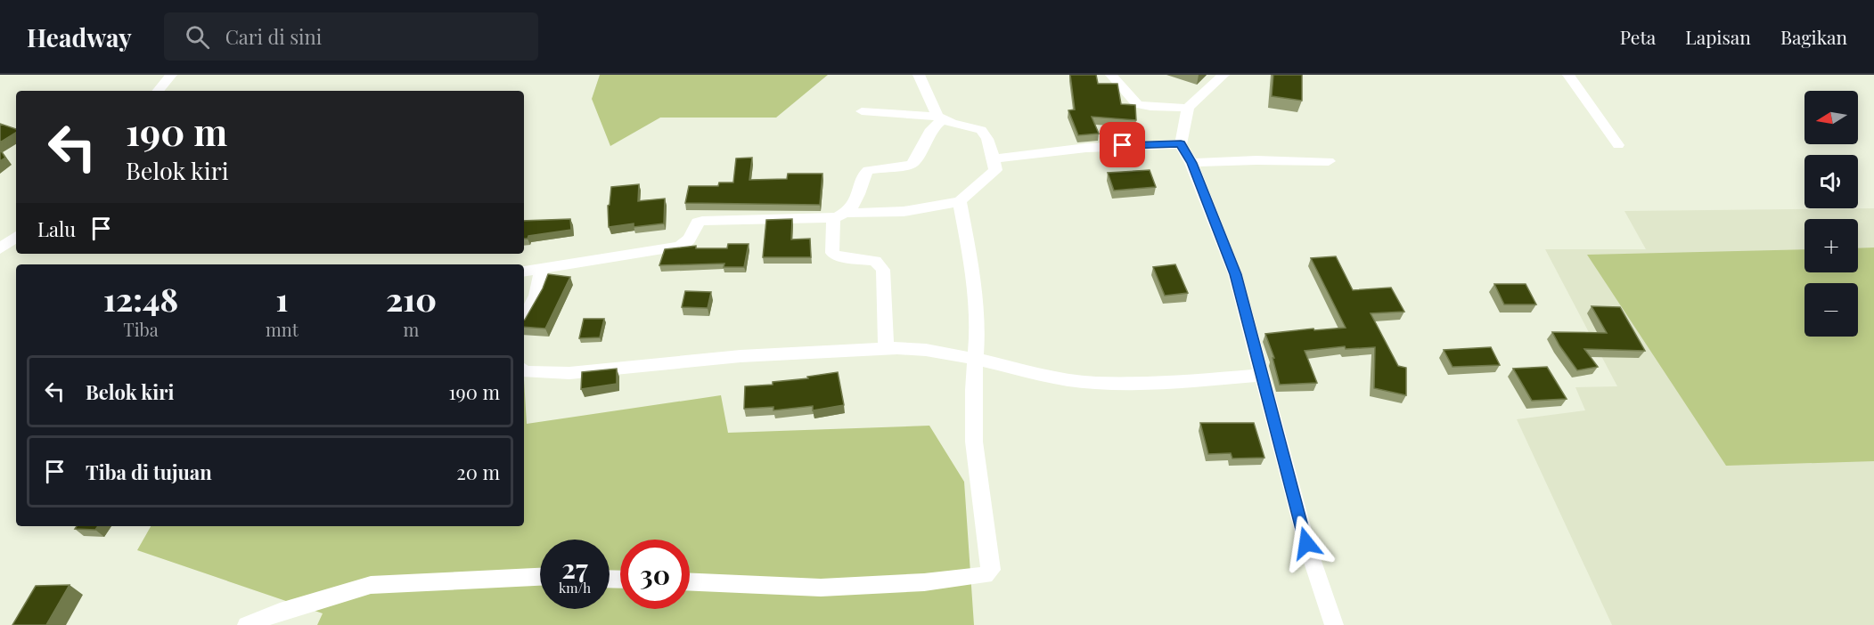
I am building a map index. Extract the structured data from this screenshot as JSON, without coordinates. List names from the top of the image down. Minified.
{"north":"left","page":{"header":"Headway","search":"Cari di sini","nav":["Peta","Lapisan","Bagikan"],"map_buttons":["+","−"],"turn":["190 m","Belok kiri"],"then":"Lalu","eta":["12:48","Tiba","1","mnt","210","m"],"list":[{"name":"Belok kiri","value":"190 m"},{"name":"Tiba di tujuan","value":"20 m"}],"speed":"27 km/h","limit":"30"}}
